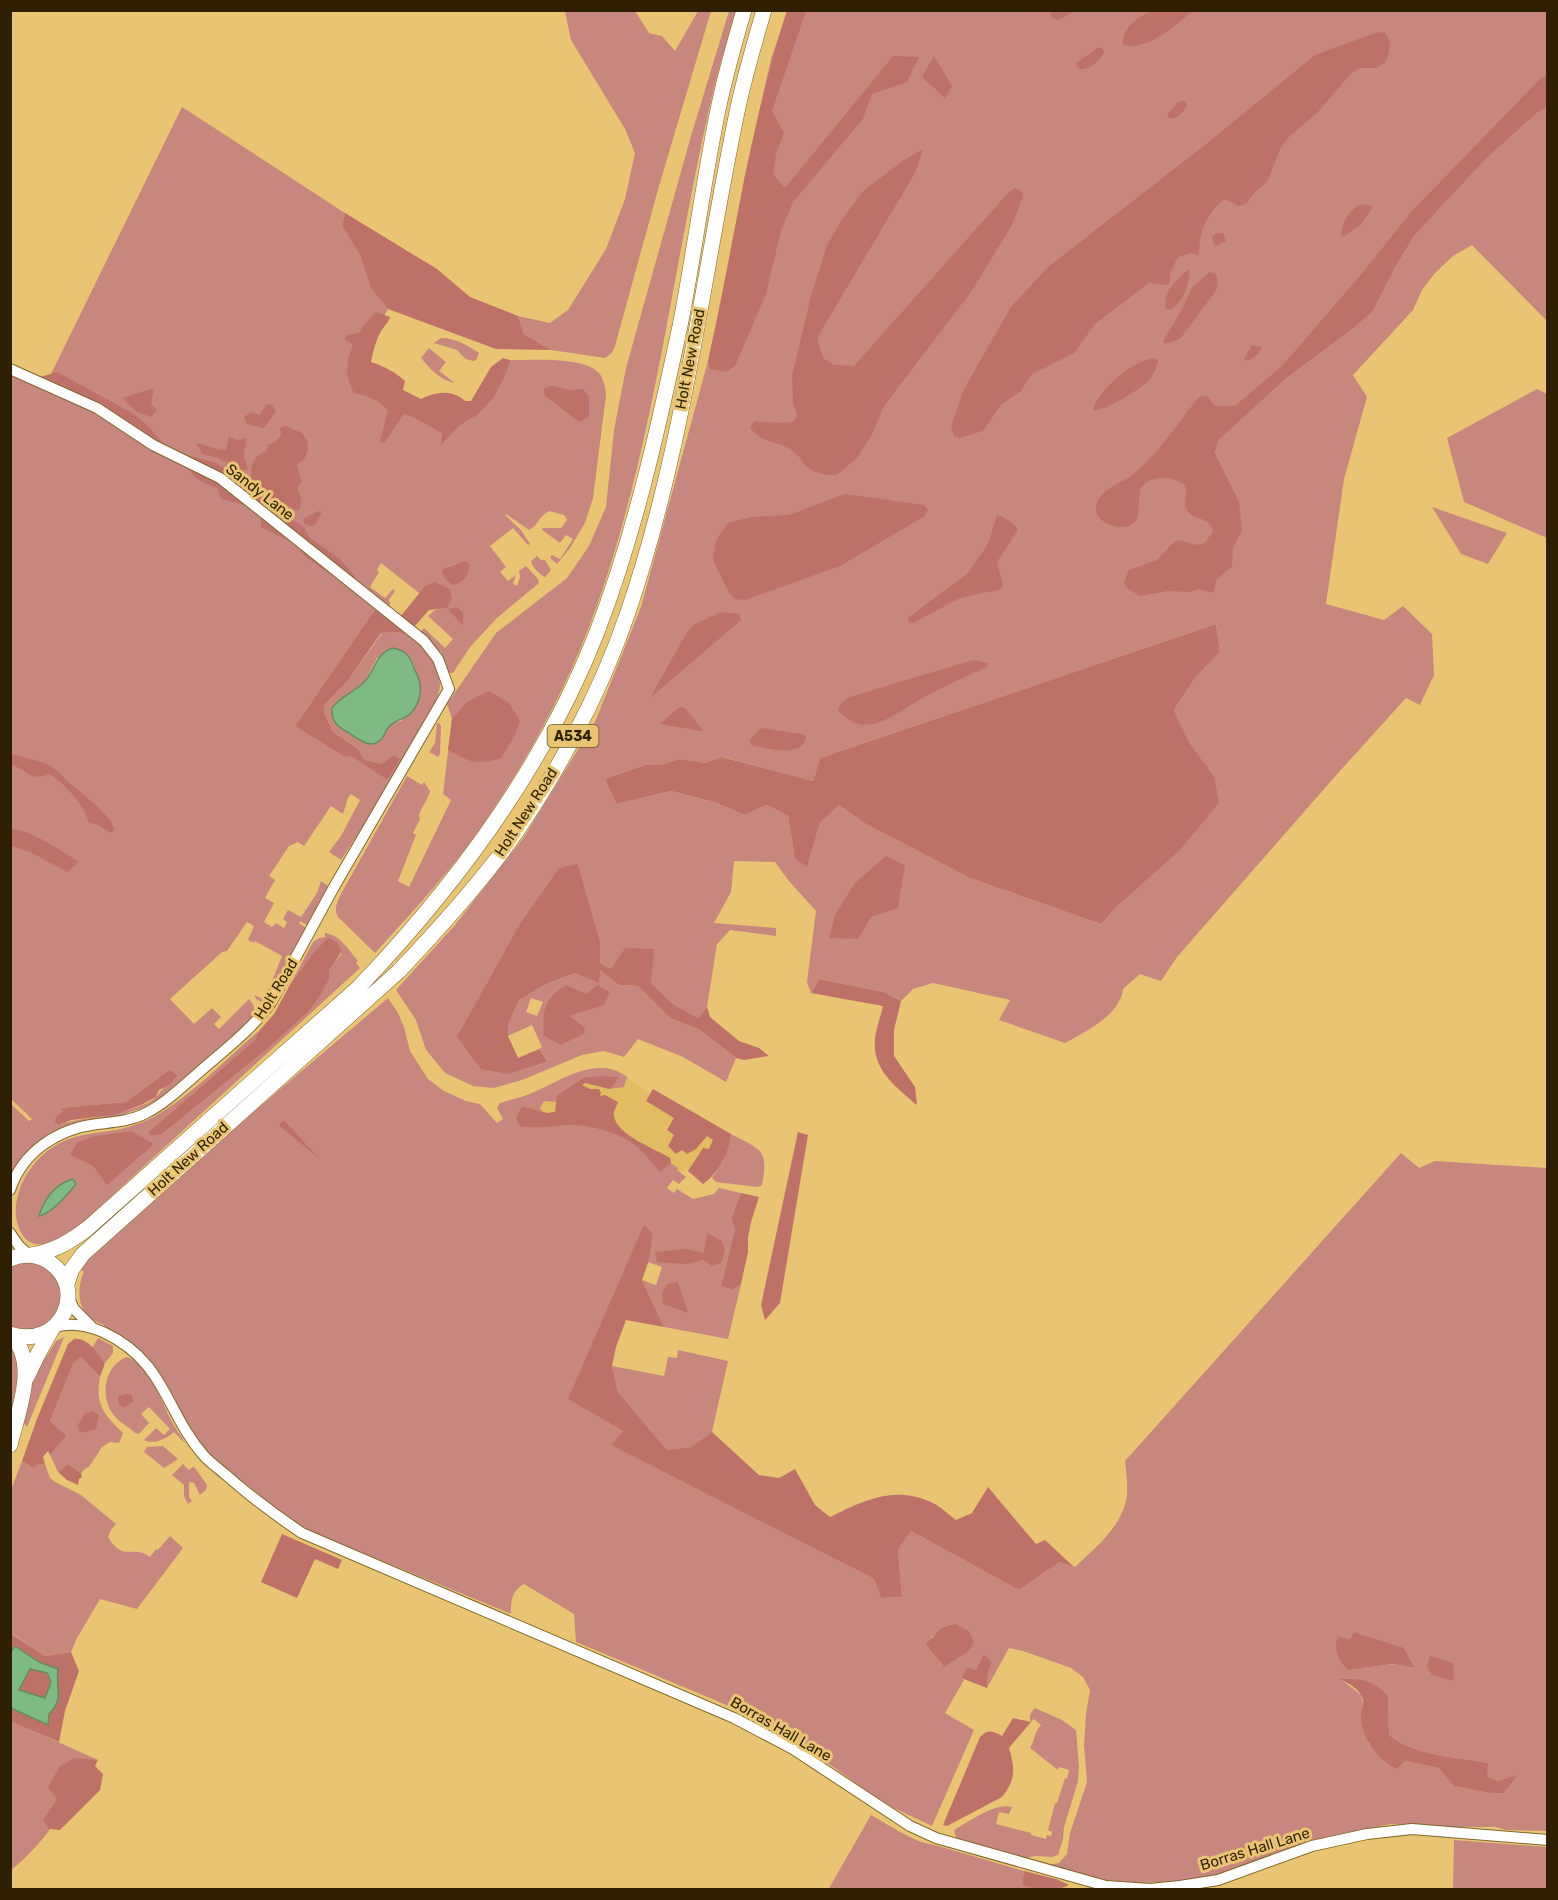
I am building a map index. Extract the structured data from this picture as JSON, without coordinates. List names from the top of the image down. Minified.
{"streets":{"highway":["Holt New Road","A534"],"street":["Sandy Lane","Holt Road","Borras Hall Lane"]},"crossings":[["Holt New Road","Borras Hall Lane"],["Sandy Lane","Holt Road"]]}
